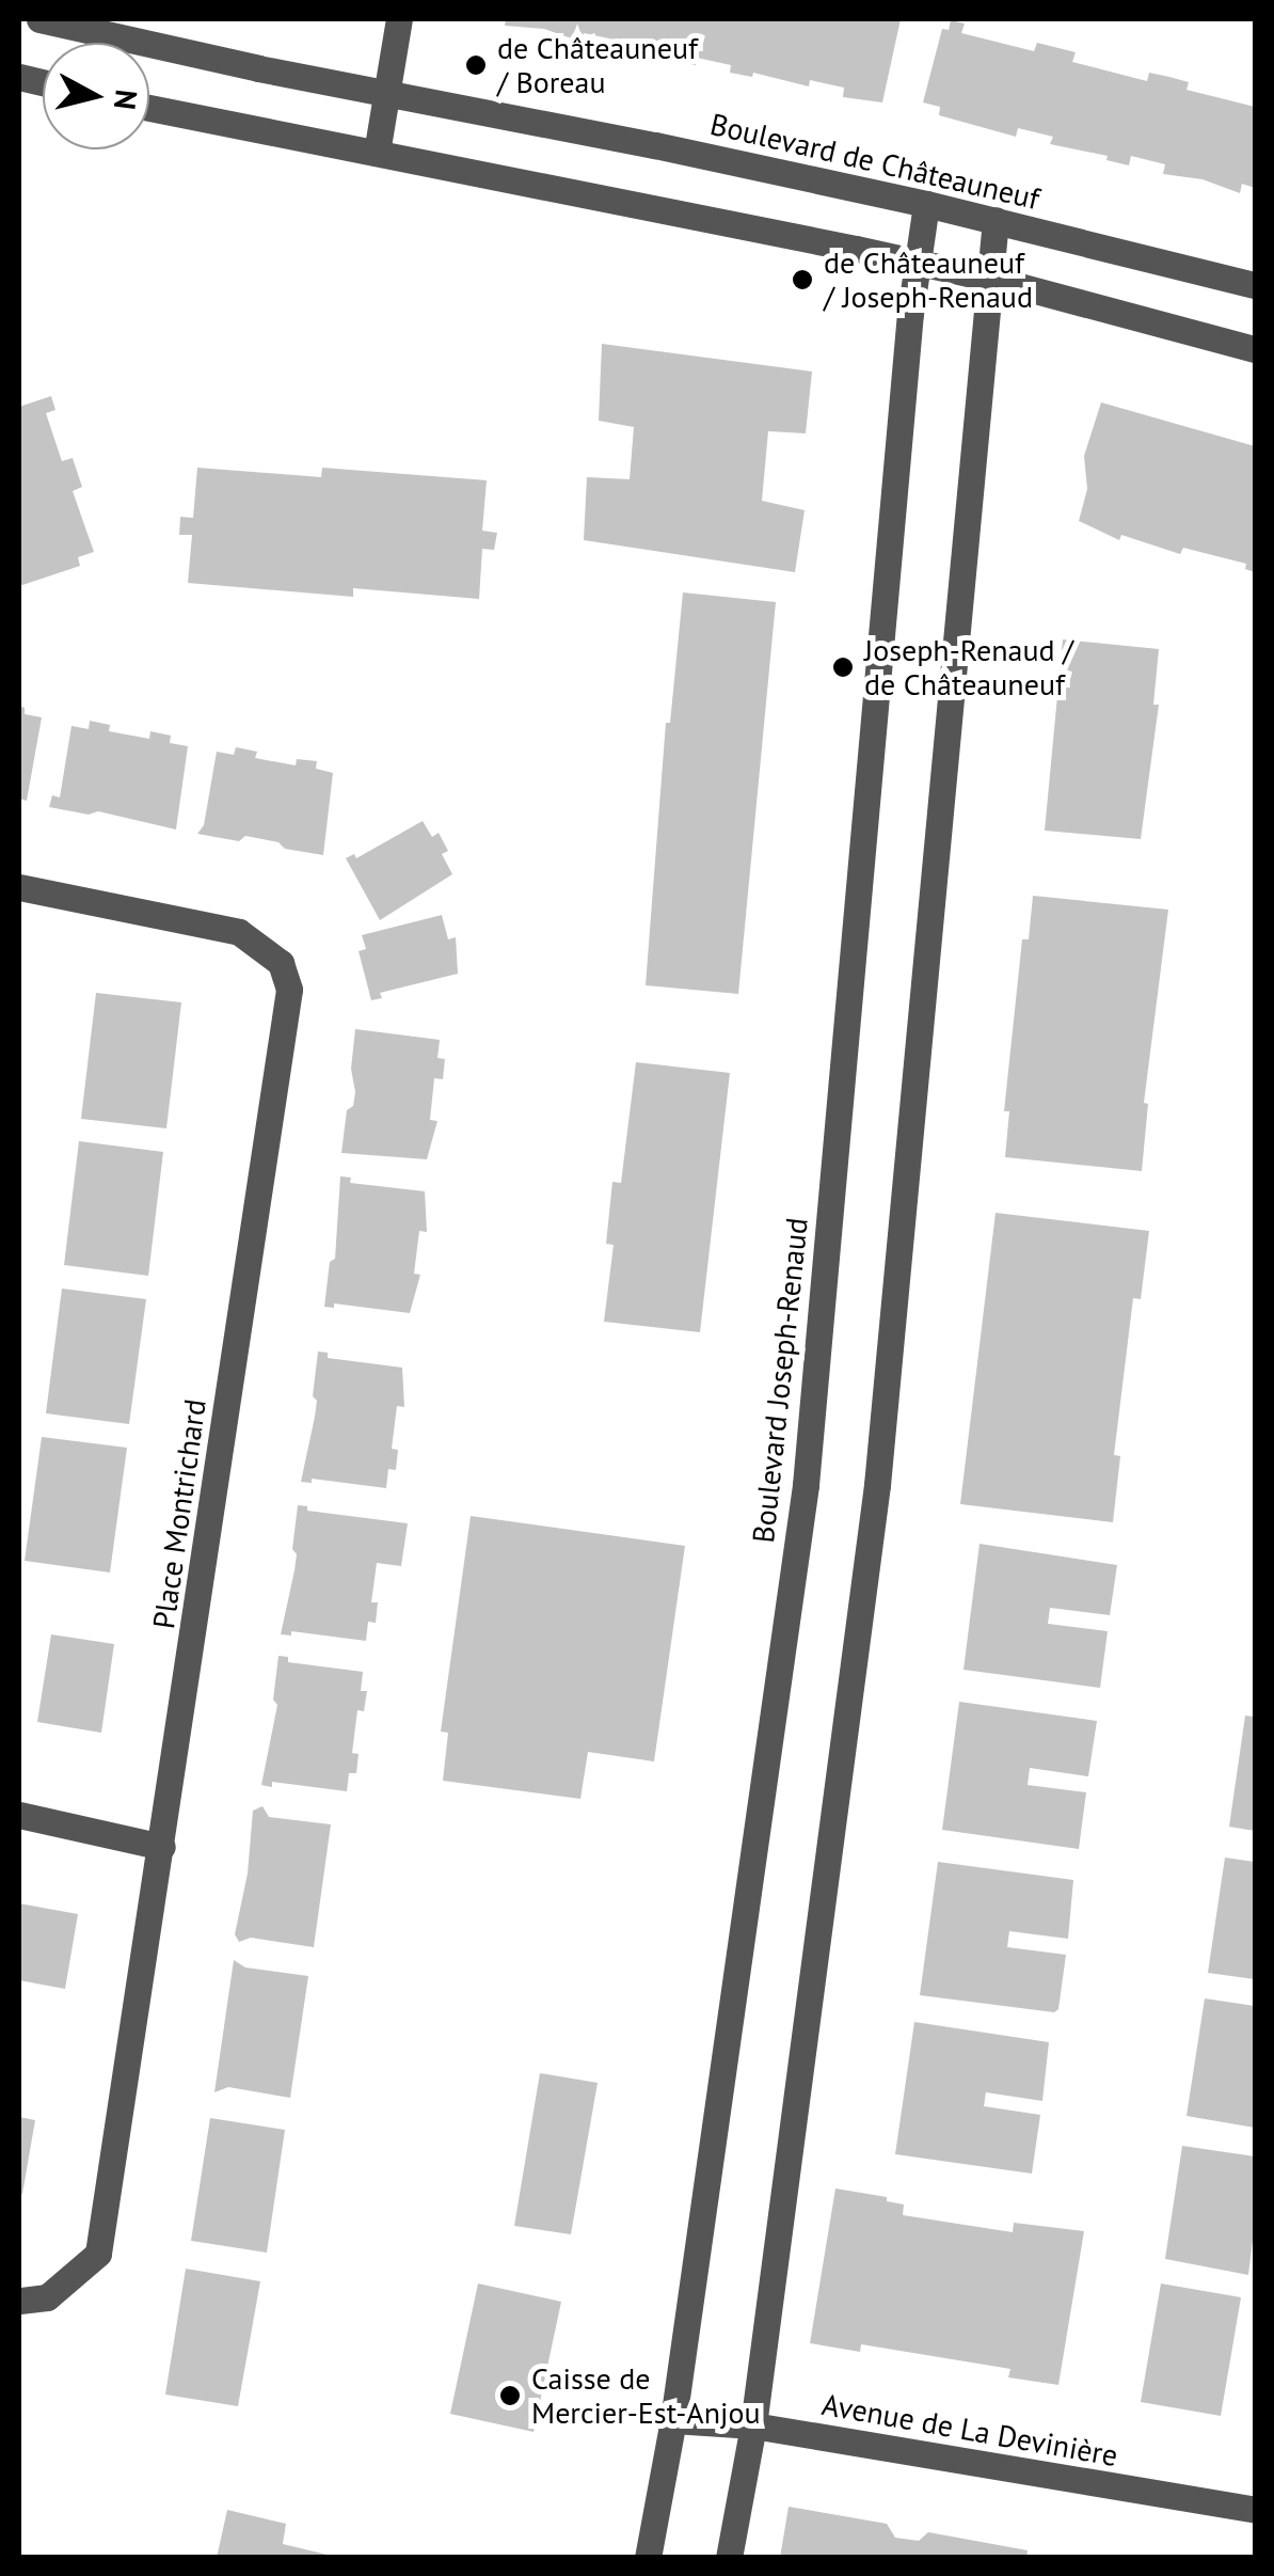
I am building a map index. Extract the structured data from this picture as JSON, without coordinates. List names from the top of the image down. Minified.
{"streets":{"street":["Boulevard de Châteauneuf","Boulevard Joseph-Renaud","Place Montrichard","Avenue de La Devinière"]},"crossings":[["Boulevard de Châteauneuf","Boulevard Joseph-Renaud"],["Boulevard Joseph-Renaud","Avenue de La Devinière"]],"places":["de Châteauneuf / Boreau","de Châteauneuf / Joseph-Renaud","Joseph-Renaud / de Châteauneuf","Caisse de Mercier-Est-Anjou"],"north":"right"}
